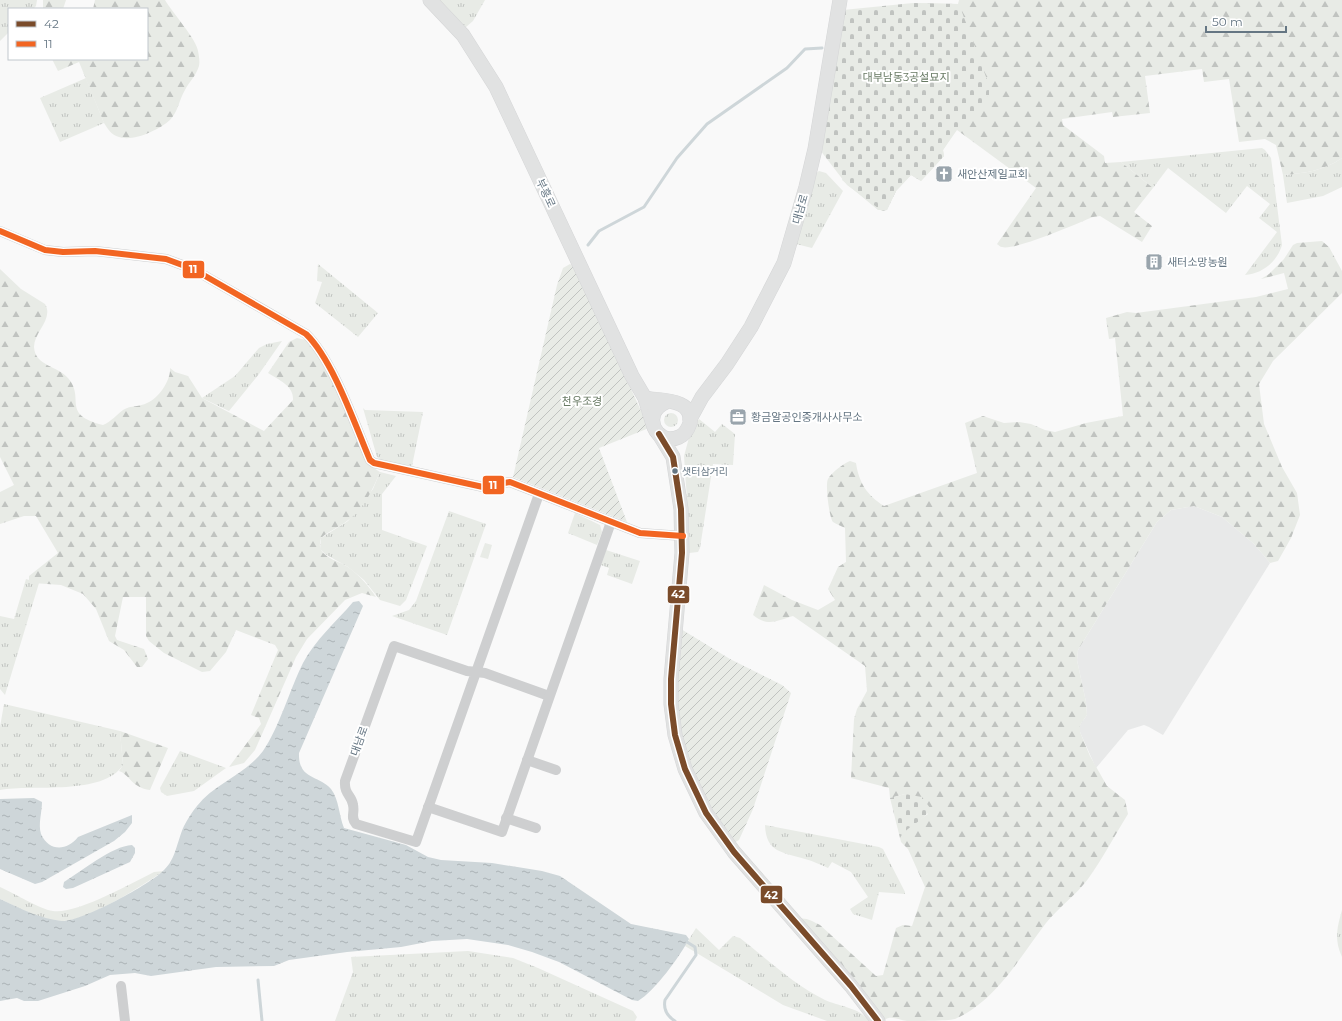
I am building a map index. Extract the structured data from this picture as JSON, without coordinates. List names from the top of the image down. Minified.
{"streets":{"street":["부흥로","대남로"]},"crossings":[["부흥로","대남로"]],"parks":["대부남동3공설묘지","천우조경"],"places":{"church":["새안산제일교회"],"building":["새터소망농원"],"office":["황금알공인중개사사무소"],"other":["샛터삼거리"]},"lines":["transit line 11","transit line 42"],"legend":["42","11"],"scale_bar":"50 m"}
